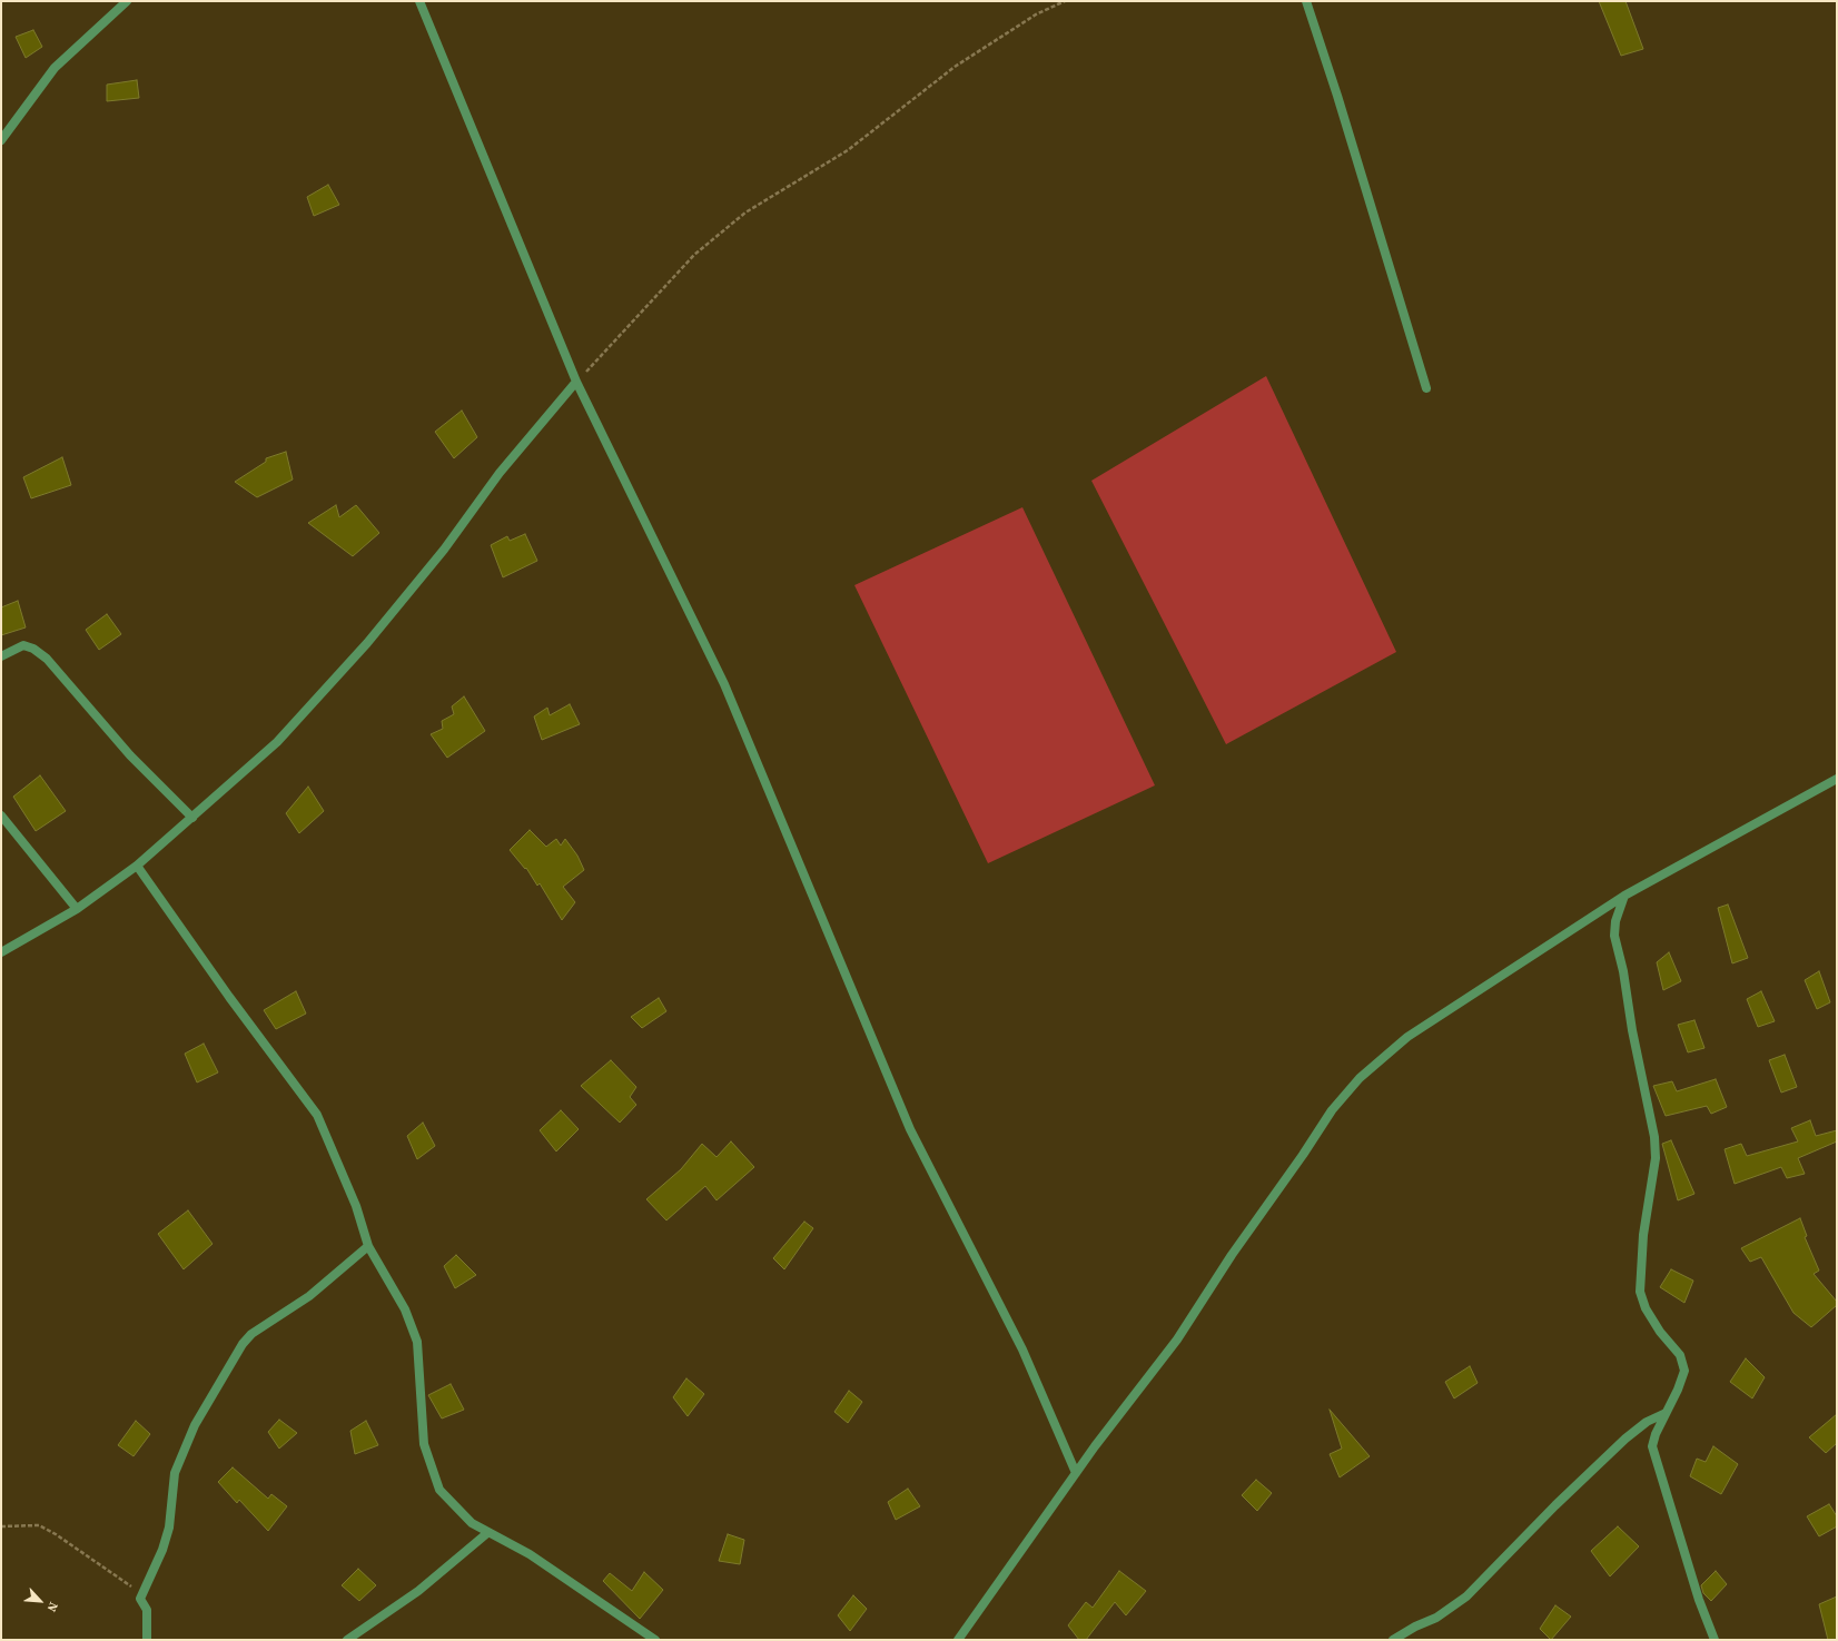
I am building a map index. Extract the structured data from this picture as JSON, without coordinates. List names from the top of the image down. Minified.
{"north":"bottom right"}
